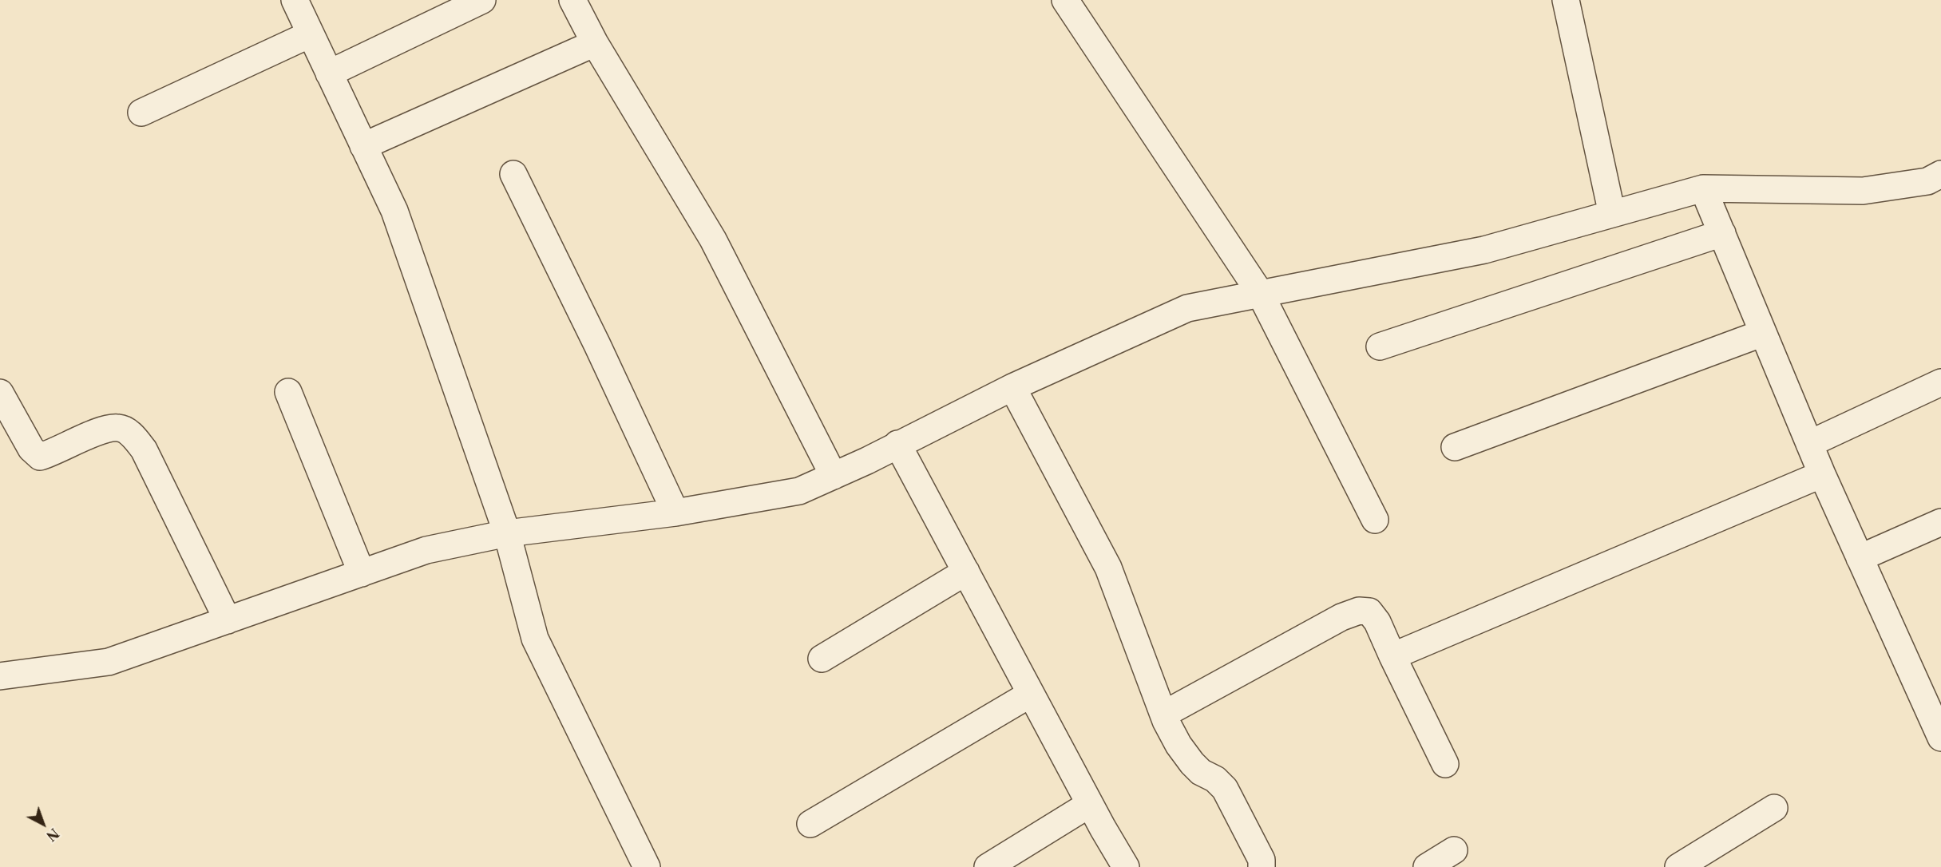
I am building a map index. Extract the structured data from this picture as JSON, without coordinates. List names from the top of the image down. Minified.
{"north":"bottom right"}
